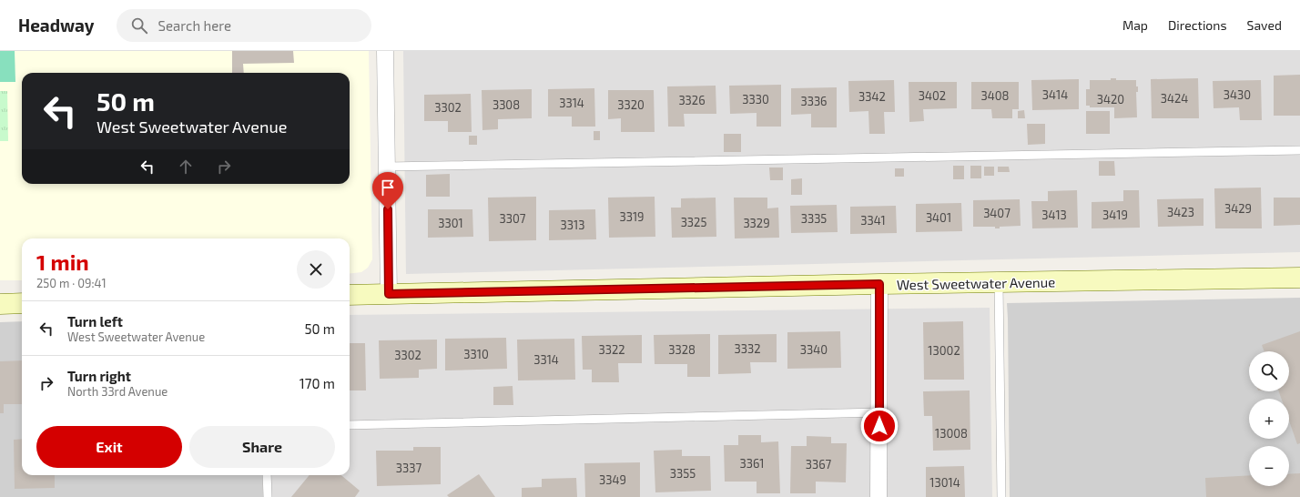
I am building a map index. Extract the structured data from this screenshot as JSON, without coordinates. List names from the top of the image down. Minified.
{"streets":{"street":["West Sweetwater Avenue"]},"house_numbers":["3414","3430","3402","3408","3342","3424","3330","3420","3326","3336","3314","3308","3320","3302","3429","3423","3407","3413","3419","3319","3401","3307","3335","3341","3325","3301","3329","3313","3332","3322","3328","3340","13002","3310","3302","3314","13008","3361","3367","3337","3355","3349","13014"],"page":{"header":"Headway","search":"Search here","nav":["Map","Directions","Saved"],"turn":["50 m","West Sweetwater Avenue"],"heading":["1 min","250 m · 09:41"],"list":[{"name":"Turn left","note":"West Sweetwater Avenue","value":"50 m"},{"name":"Turn right","note":"North 33rd Avenue","value":"170 m"}],"map_buttons":["+","−"],"buttons":["Exit","Share"]}}
